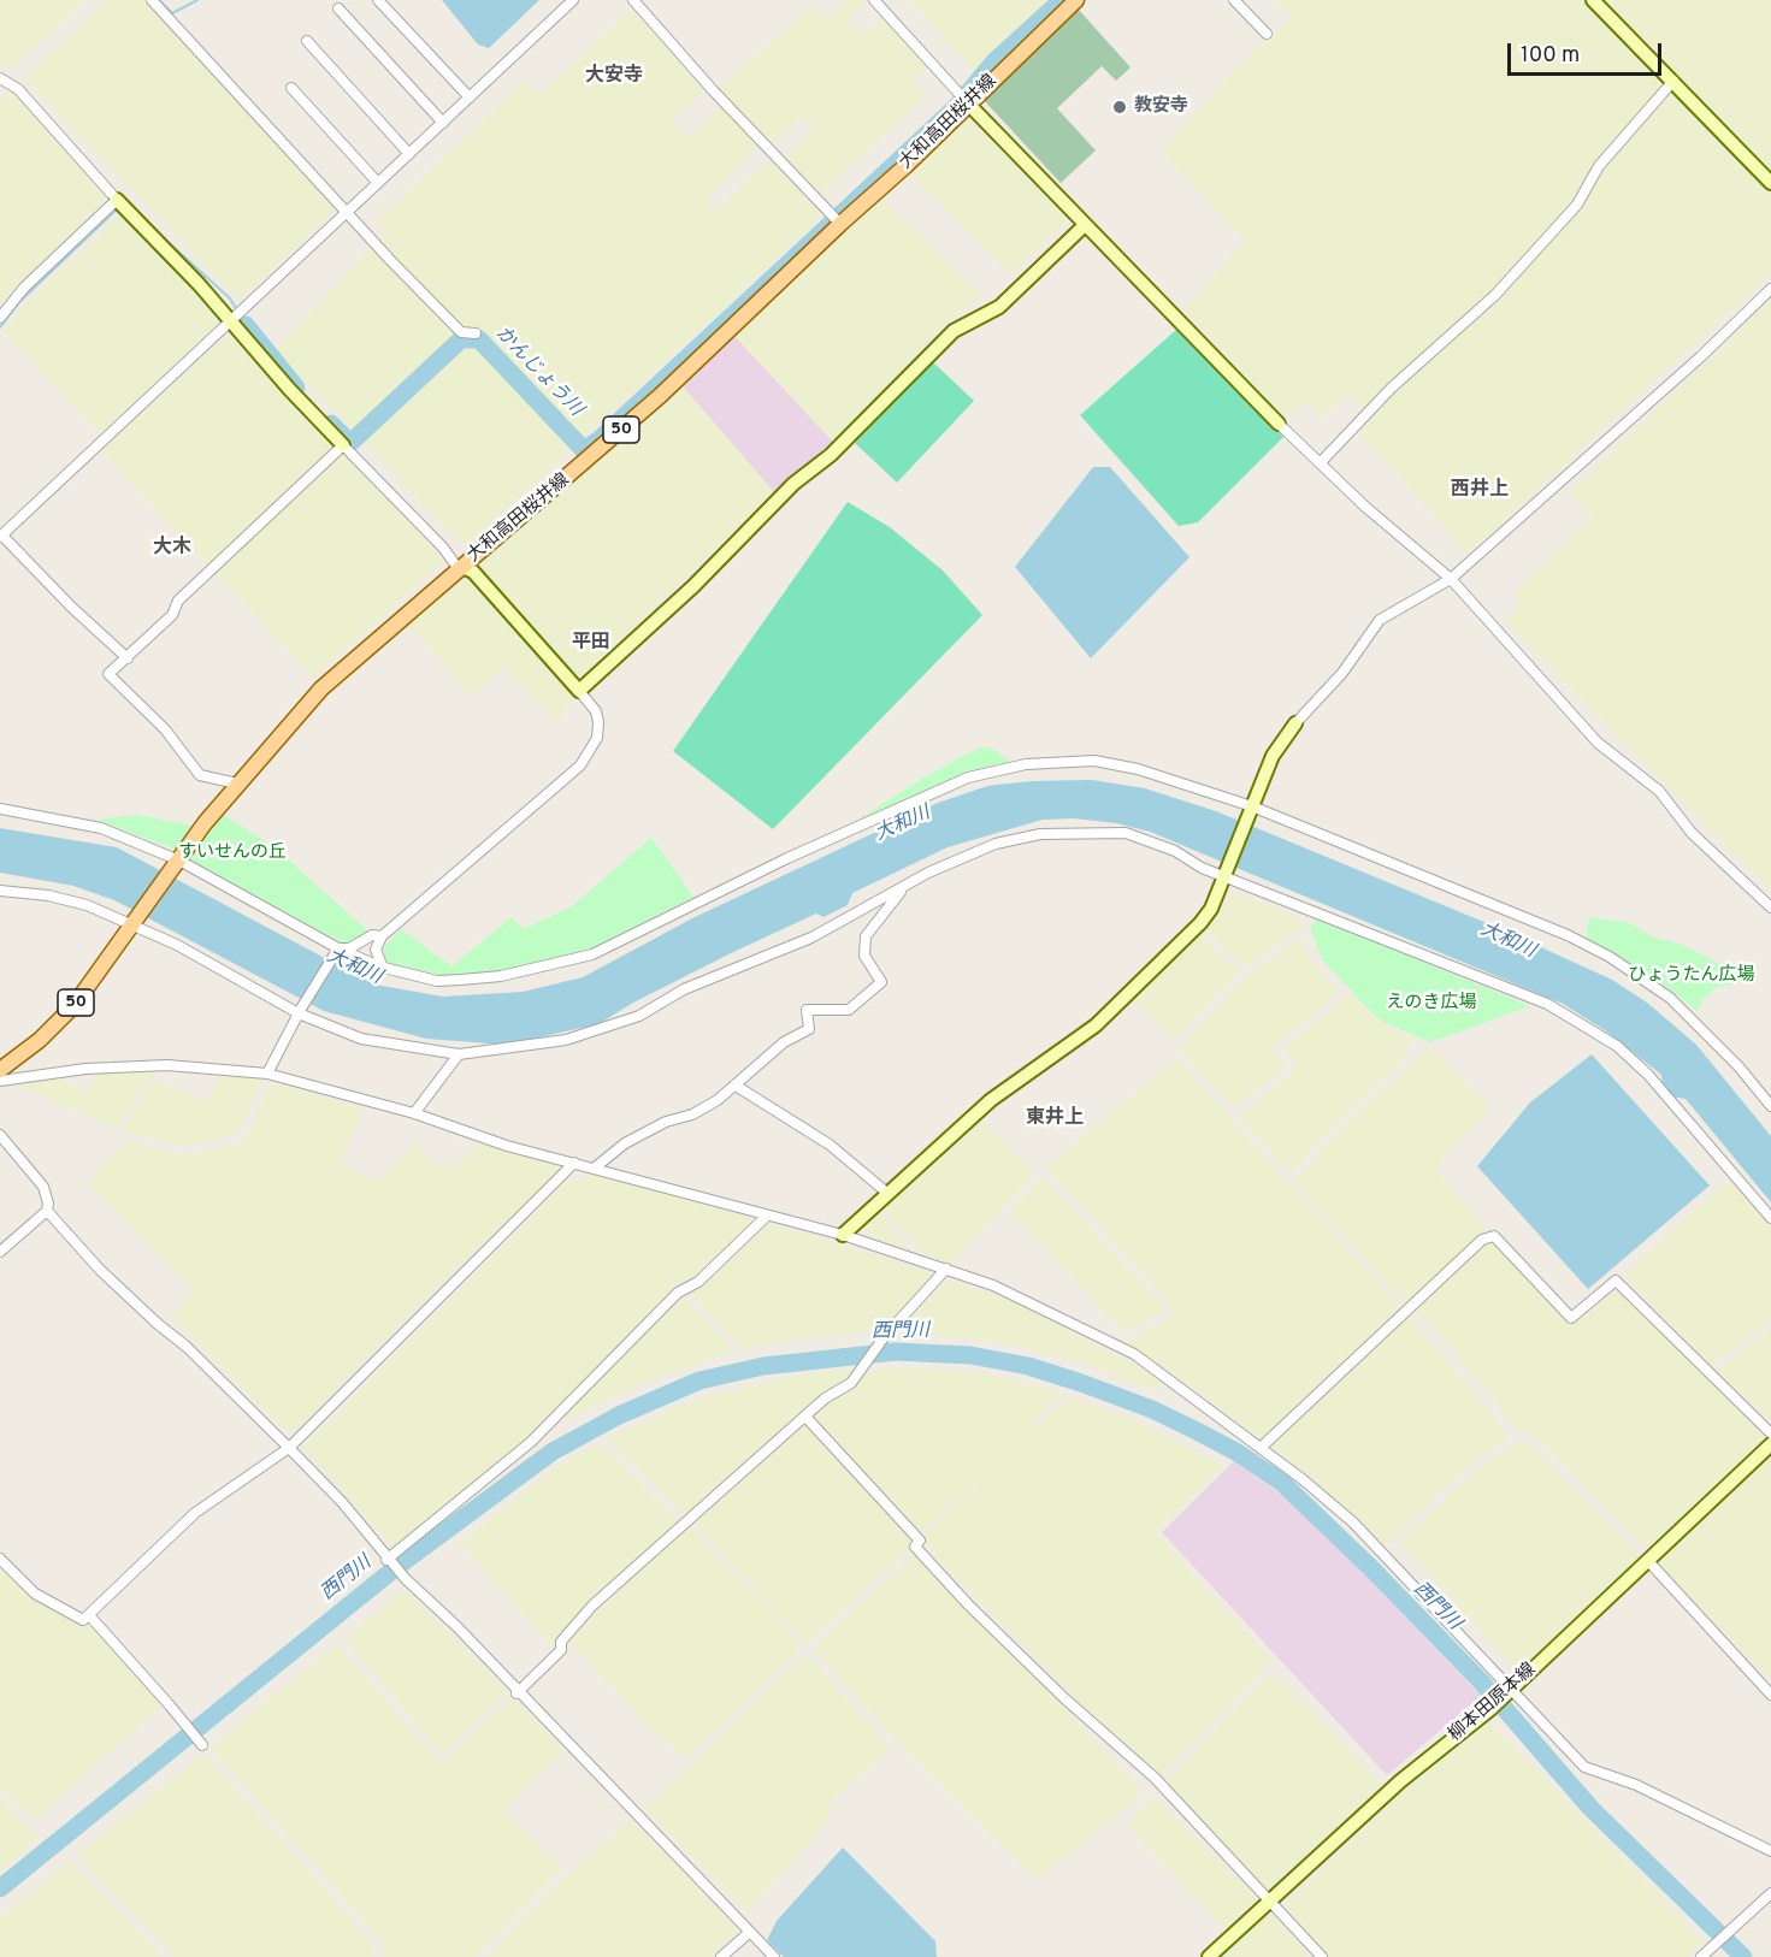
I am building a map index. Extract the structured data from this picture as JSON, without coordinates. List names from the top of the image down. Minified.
{"streets":{"main road":["大和高田桜井線","50"],"street":["柳本田原本線"]},"districts":["大安寺","西井上","大木","平田","東井上"],"water":["かんじょう川","大和川","西門川"],"parks":["すいせんの丘","ひょうたん広場","えのき広場"],"places":["教安寺"],"scale_bar":"100 m"}
